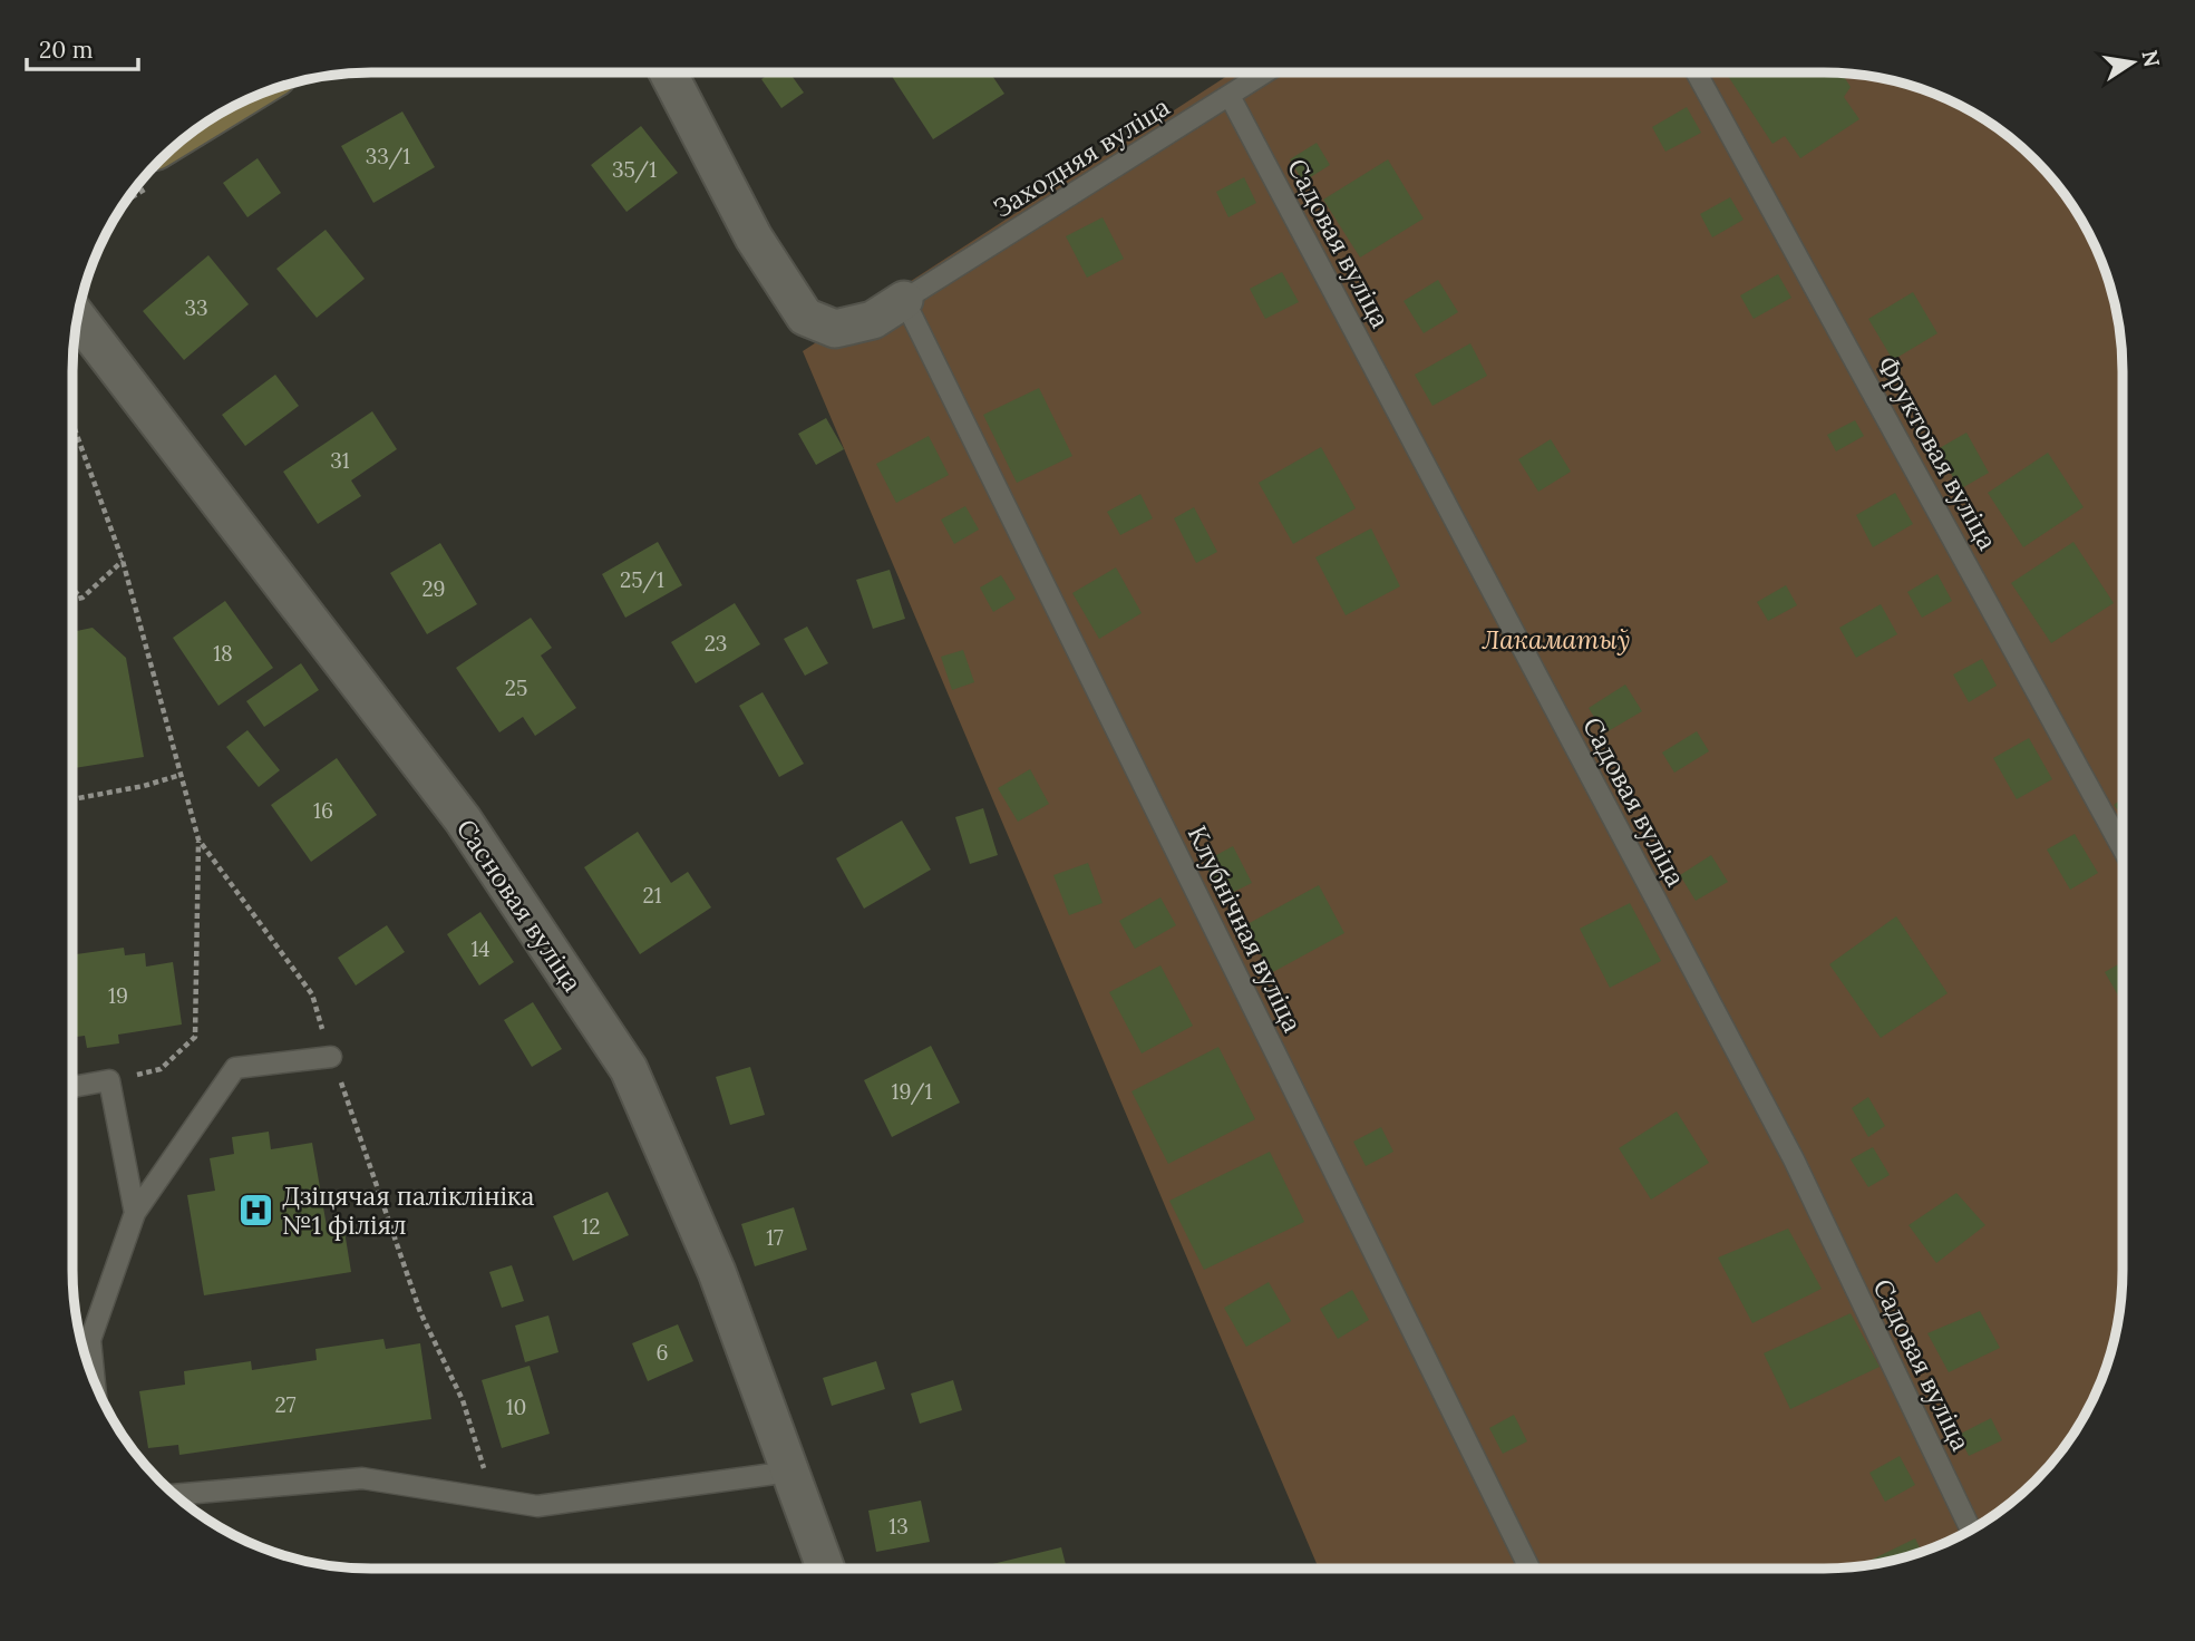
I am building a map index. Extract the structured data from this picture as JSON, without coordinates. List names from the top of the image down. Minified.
{"streets":{"street":["Сасновая вуліца"],"lane":["Заходняя вуліца","Садовая вуліца","Фруктовая вуліца","Клубнічная вуліца"]},"crossings":[["Заходняя вуліца","Садовая вуліца"],["Заходняя вуліца","Клубнічная вуліца"]],"parks":["Лакаматыў"],"places":{"hospital":["Дзіцячая паліклініка №1 філіял"]},"house_numbers":["33/1","35/1","33","31","25/1","29","23","18","25","16","21","14","19","19/1","12","17","6","27","10","13"],"scale_bar":"20 m","north":"right"}
